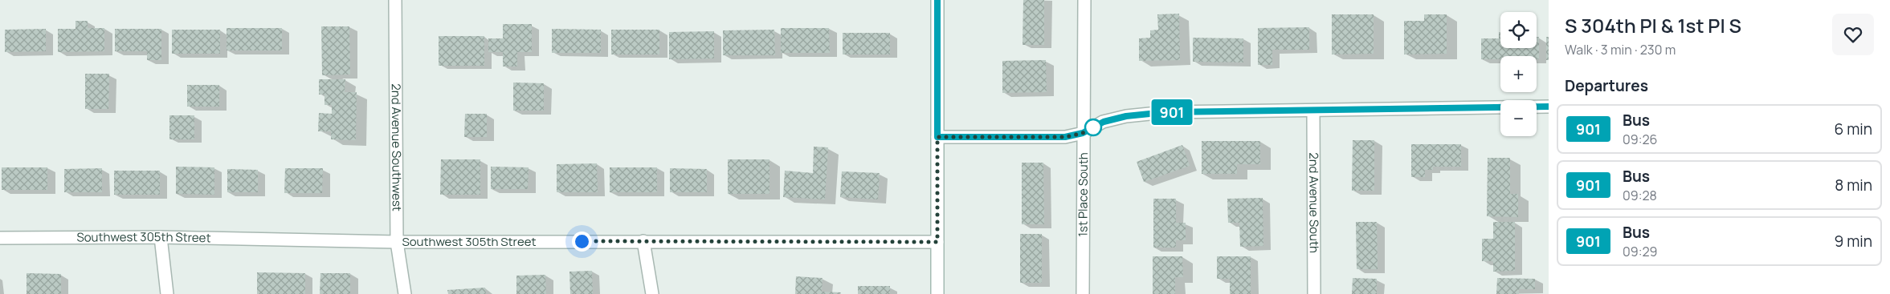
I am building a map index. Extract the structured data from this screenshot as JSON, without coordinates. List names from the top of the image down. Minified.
{"streets":{"street":["2nd Avenue Southwest","1st Place South","2nd Avenue South","Southwest 305th Street"]},"crossings":[["2nd Avenue Southwest","Southwest 305th Street"]],"lines":["bus line 901"],"page":{"on_map":"901","heading":[["S 304th Pl & 1st Pl S","Walk · 3 min · 230 m"],"Departures"],"map_buttons":["+","−"],"list":[{"mark":"901","name":"Bus","note":"09:26","value":"6 min"},{"mark":"901","name":"Bus","note":"09:28","value":"8 min"},{"mark":"901","name":"Bus","note":"09:29","value":"9 min"}]}}
